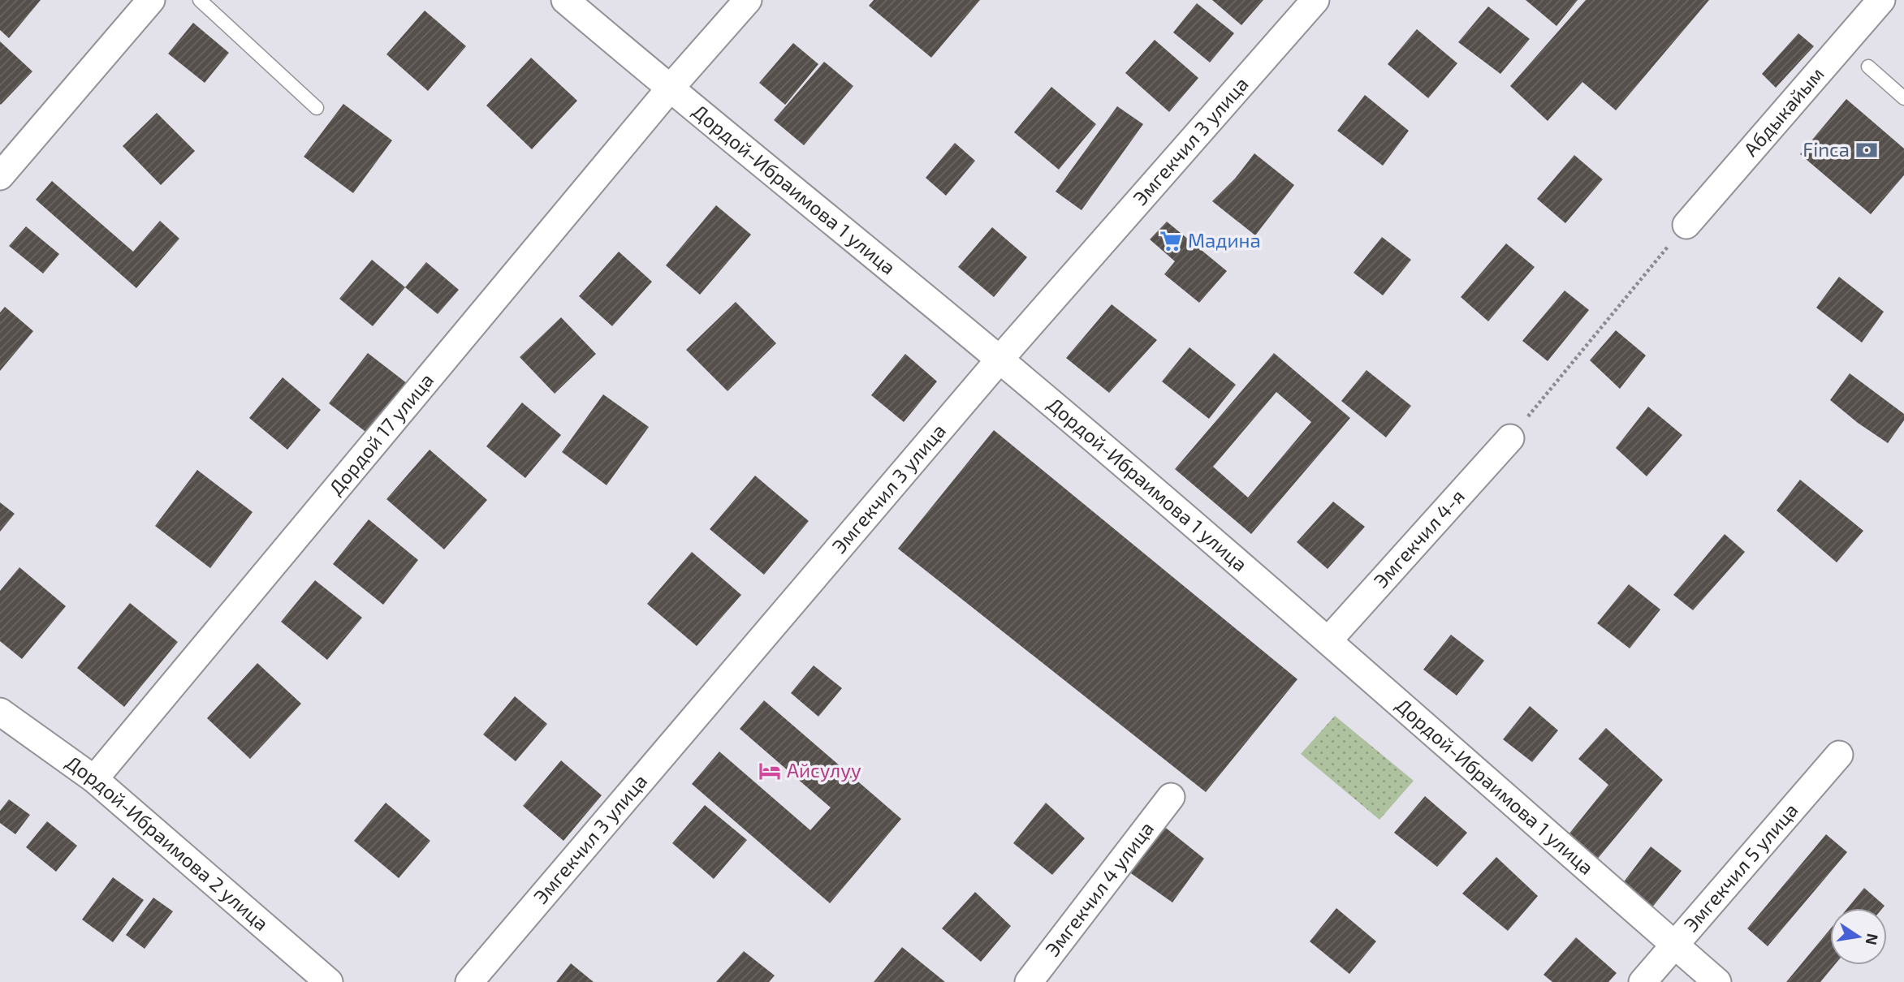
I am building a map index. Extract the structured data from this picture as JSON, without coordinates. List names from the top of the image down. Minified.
{"streets":{"street":["Абдыкайым","Эмгекчил 3 улица","Дордой-Ибраимова 1 улица","Дордой 17 улица","Эмгекчил 4-я","Дордой-Ибраимова 2 улица","Эмгекчил 5 улица","Эмгекчил 4 улица"]},"crossings":[["Эмгекчил 3 улица","Дордой-Ибраимова 1 улица"],["Дордой-Ибраимова 1 улица","Дордой 17 улица"],["Дордой-Ибраимова 1 улица","Эмгекчил 4-я"],["Дордой-Ибраимова 1 улица","Эмгекчил 5 улица"],["Дордой 17 улица","Дордой-Ибраимова 2 улица"]],"places":{"bank":["Finca"],"supermarket":["Мадина"],"hotel":["Айсулуу"]},"north":"right"}
